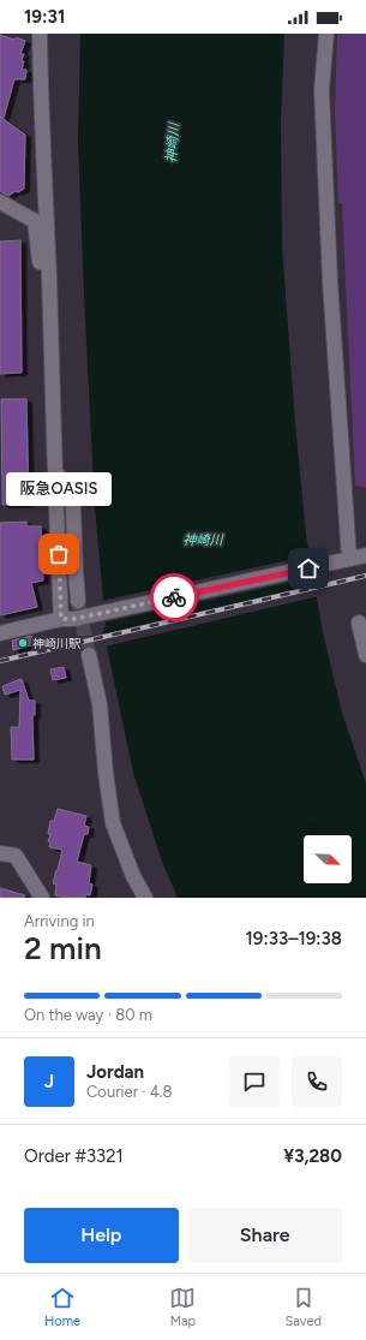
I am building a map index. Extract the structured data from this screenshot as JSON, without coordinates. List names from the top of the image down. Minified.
{"water":["神崎川"],"places":["阪急OASIS","神崎川駅"],"north":"bottom right","page":{"status":"19:31","bubble":"阪急OASIS","heading":["2 min","Arriving in","19:33–19:38"],"panel":["Jordan","Courier · 4.8","Order #3321","¥3,280"],"bar":"On the way · 80 m","round":"J","buttons":["Help","Share"],"tabs":["Home","Map","Saved"]}}
